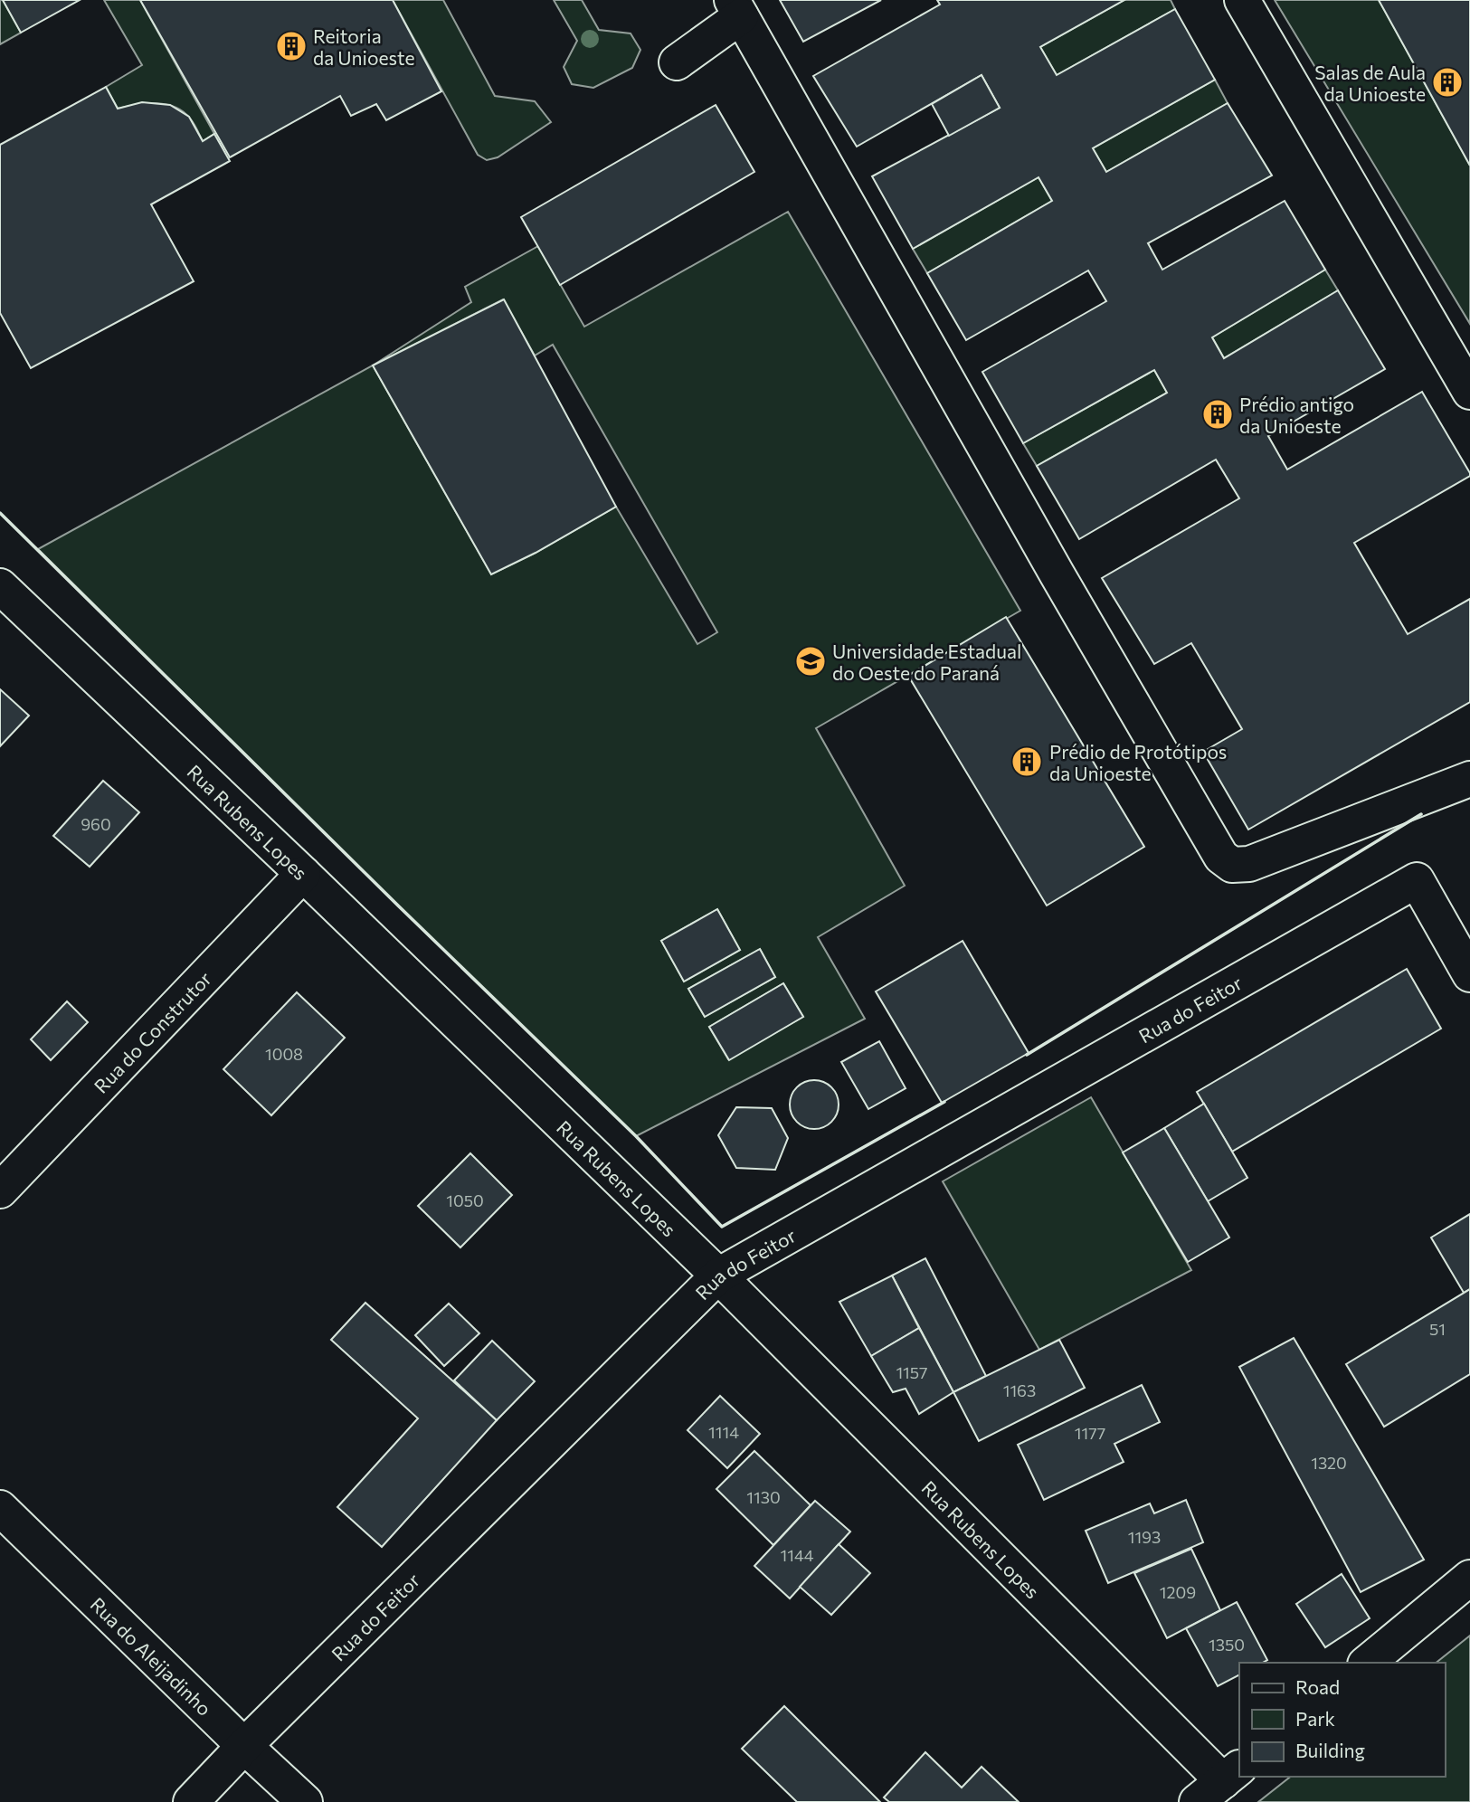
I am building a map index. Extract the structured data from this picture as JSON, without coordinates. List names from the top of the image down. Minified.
{"streets":{"street":["Rua Rubens Lopes","Rua do Feitor","Rua do Construtor","Rua do Aleijadinho"]},"crossings":[["Rua Rubens Lopes","Rua do Feitor"],["Rua Rubens Lopes","Rua do Construtor"],["Rua do Feitor","Rua do Aleijadinho"]],"places":{"building":["Reitoria da Unioeste","Salas de Aula da Unioeste","Prédio antigo da Unioeste","Prédio de Protótipos da Unioeste"],"school or university":["Universidade Estadual do Oeste do Paraná"]},"house_numbers":["960","1008","1050","51","1157","1163","1114","1177","1320","1130","1193","1144","1209","1350"],"legend":["Road","Park","Building"]}
